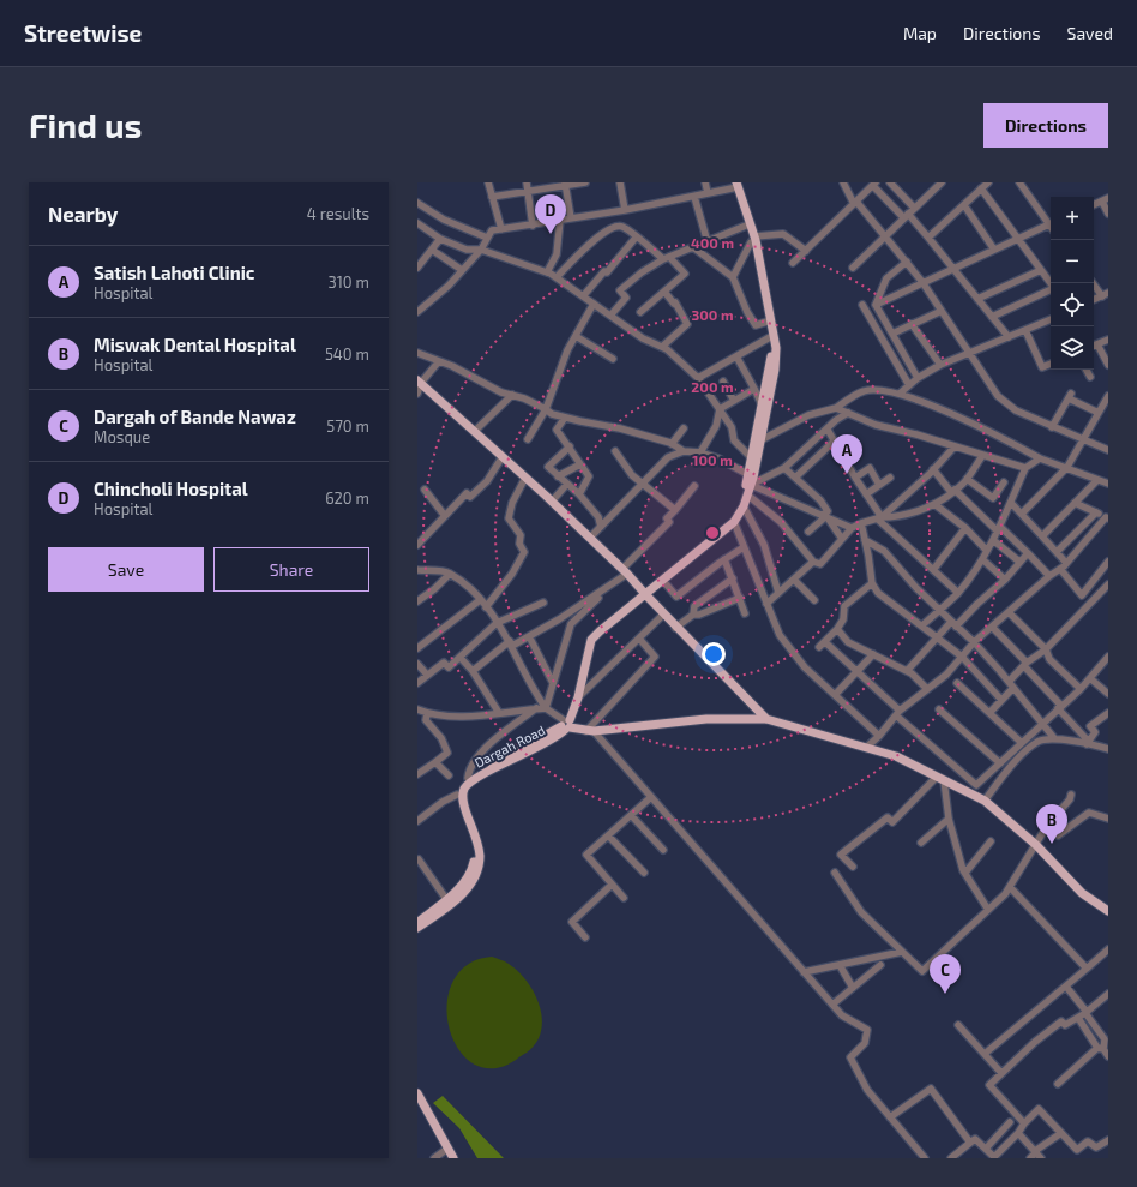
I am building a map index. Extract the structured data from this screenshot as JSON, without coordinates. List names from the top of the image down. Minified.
{"streets":{"main road":["Dargah Road"]},"page":{"header":"Streetwise","nav":["Map","Directions","Saved"],"buttons":["Directions",["Save","Share"]],"title":"Find us","heading":["Nearby","4 results"],"pins":["D","A","B","C"],"map_buttons":["+","−"],"list":[{"mark":"A","name":"Satish Lahoti Clinic","note":"Hospital","value":"310 m"},{"mark":"B","name":"Miswak Dental Hospital","note":"Hospital","value":"540 m"},{"mark":"C","name":"Dargah of Bande Nawaz","note":"Mosque","value":"570 m"},{"mark":"D","name":"Chincholi Hospital","note":"Hospital","value":"620 m"}]},"rings":["400 m","300 m","200 m","100 m"]}
